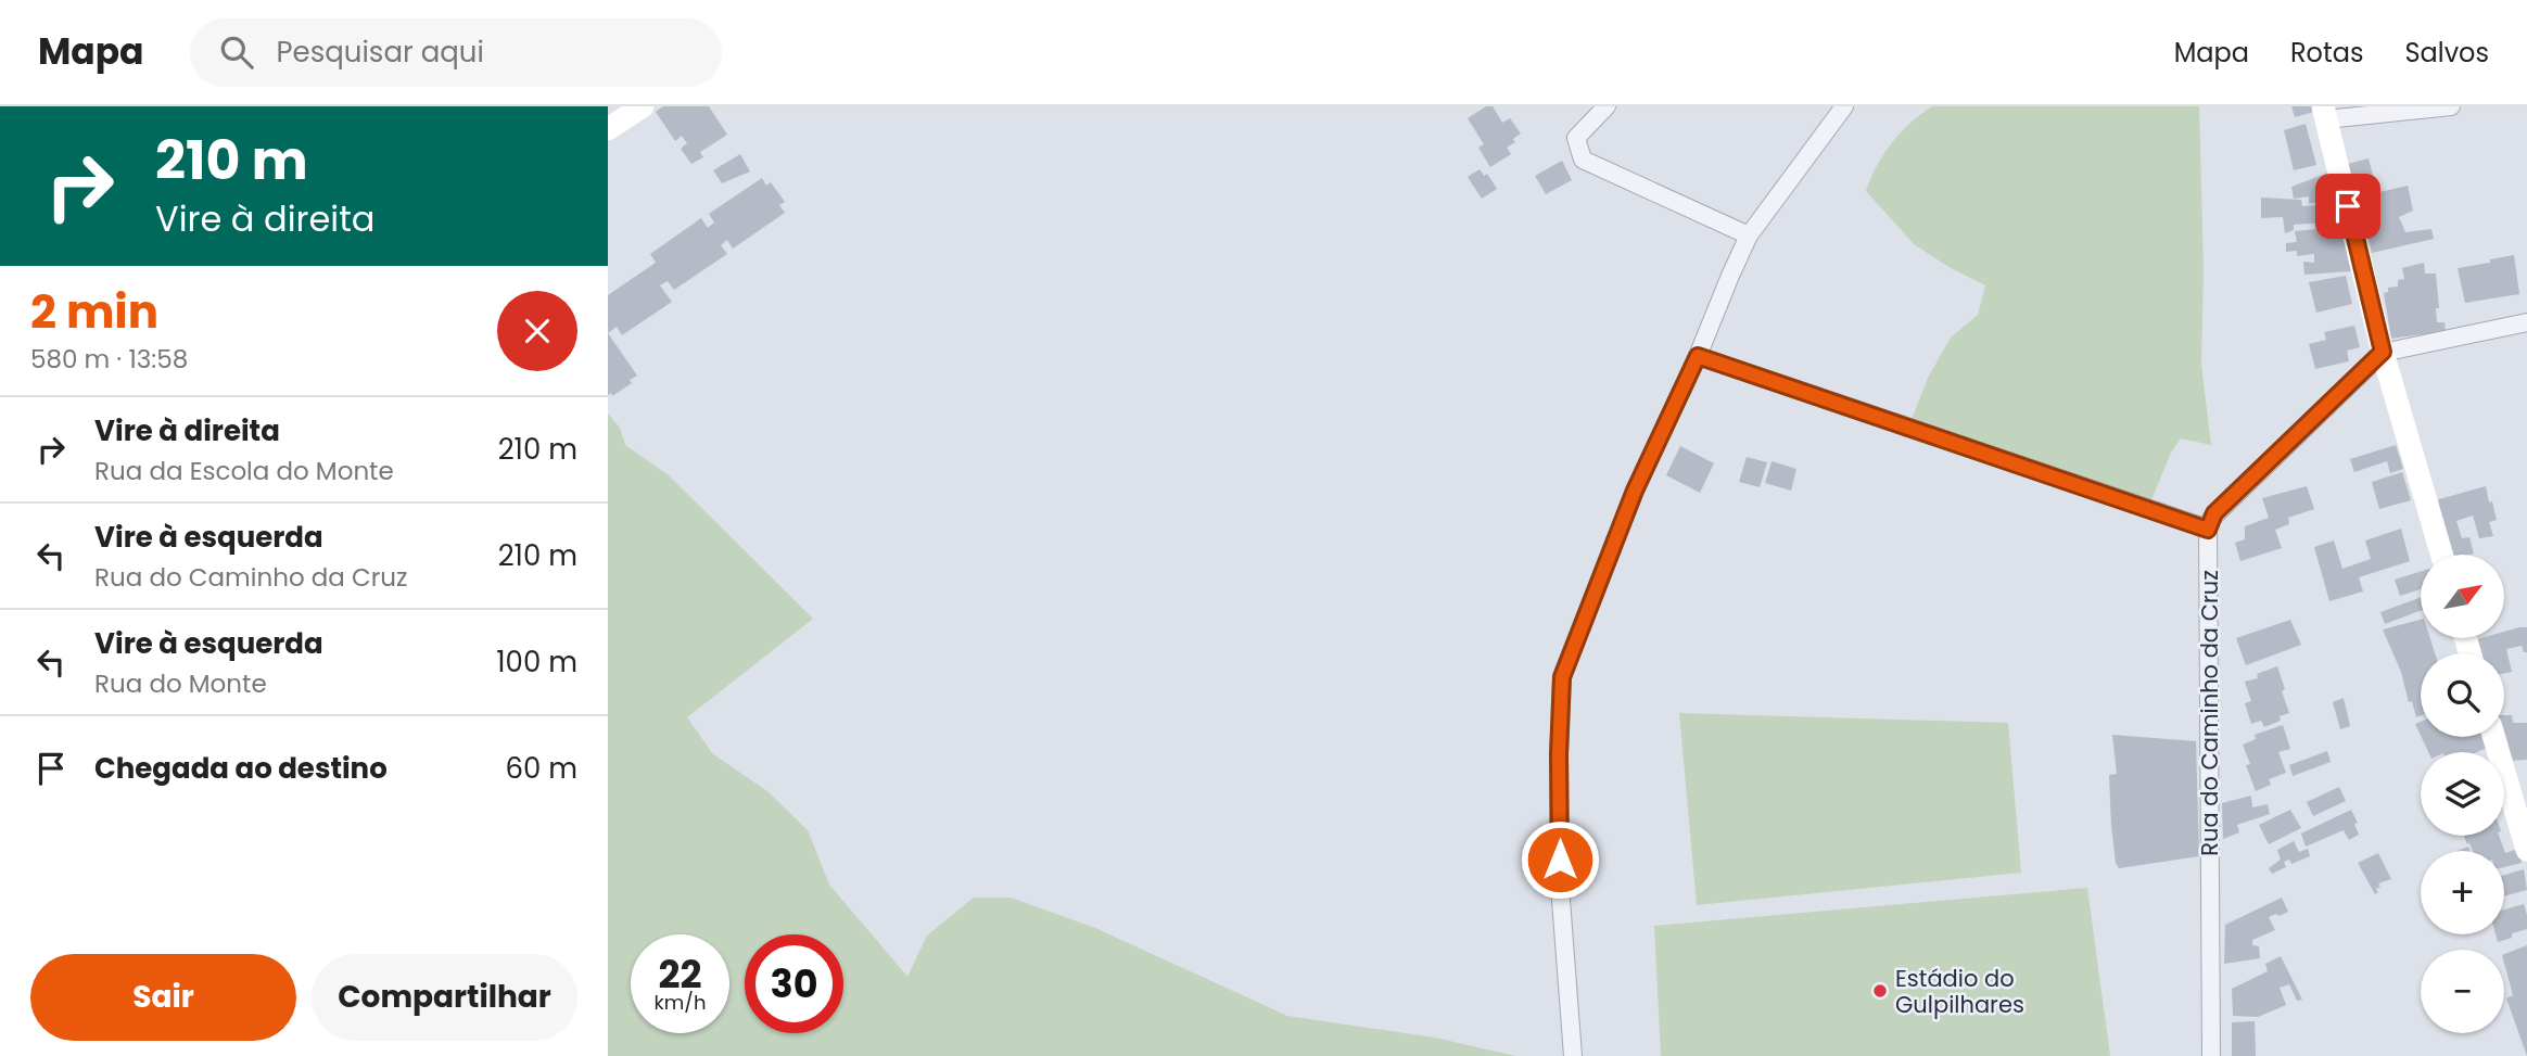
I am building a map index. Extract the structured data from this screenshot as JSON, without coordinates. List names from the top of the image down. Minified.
{"streets":{"street":["Rua do Caminho da Cruz"]},"places":["Estádio do Gulpilhares"],"north":"top right","page":{"header":"Mapa","search":"Pesquisar aqui","nav":["Mapa","Rotas","Salvos"],"turn":["210 m","Vire à direita"],"heading":["2 min","580 m · 13:58"],"list":[{"name":"Vire à direita","note":"Rua da Escola do Monte","value":"210 m"},{"name":"Vire à esquerda","note":"Rua do Caminho da Cruz","value":"210 m"},{"name":"Vire à esquerda","note":"Rua do Monte","value":"100 m"},{"name":"Chegada ao destino","value":"60 m"}],"map_buttons":["+","−"],"speed":"22 km/h","limit":"30","buttons":["Sair","Compartilhar"]}}
